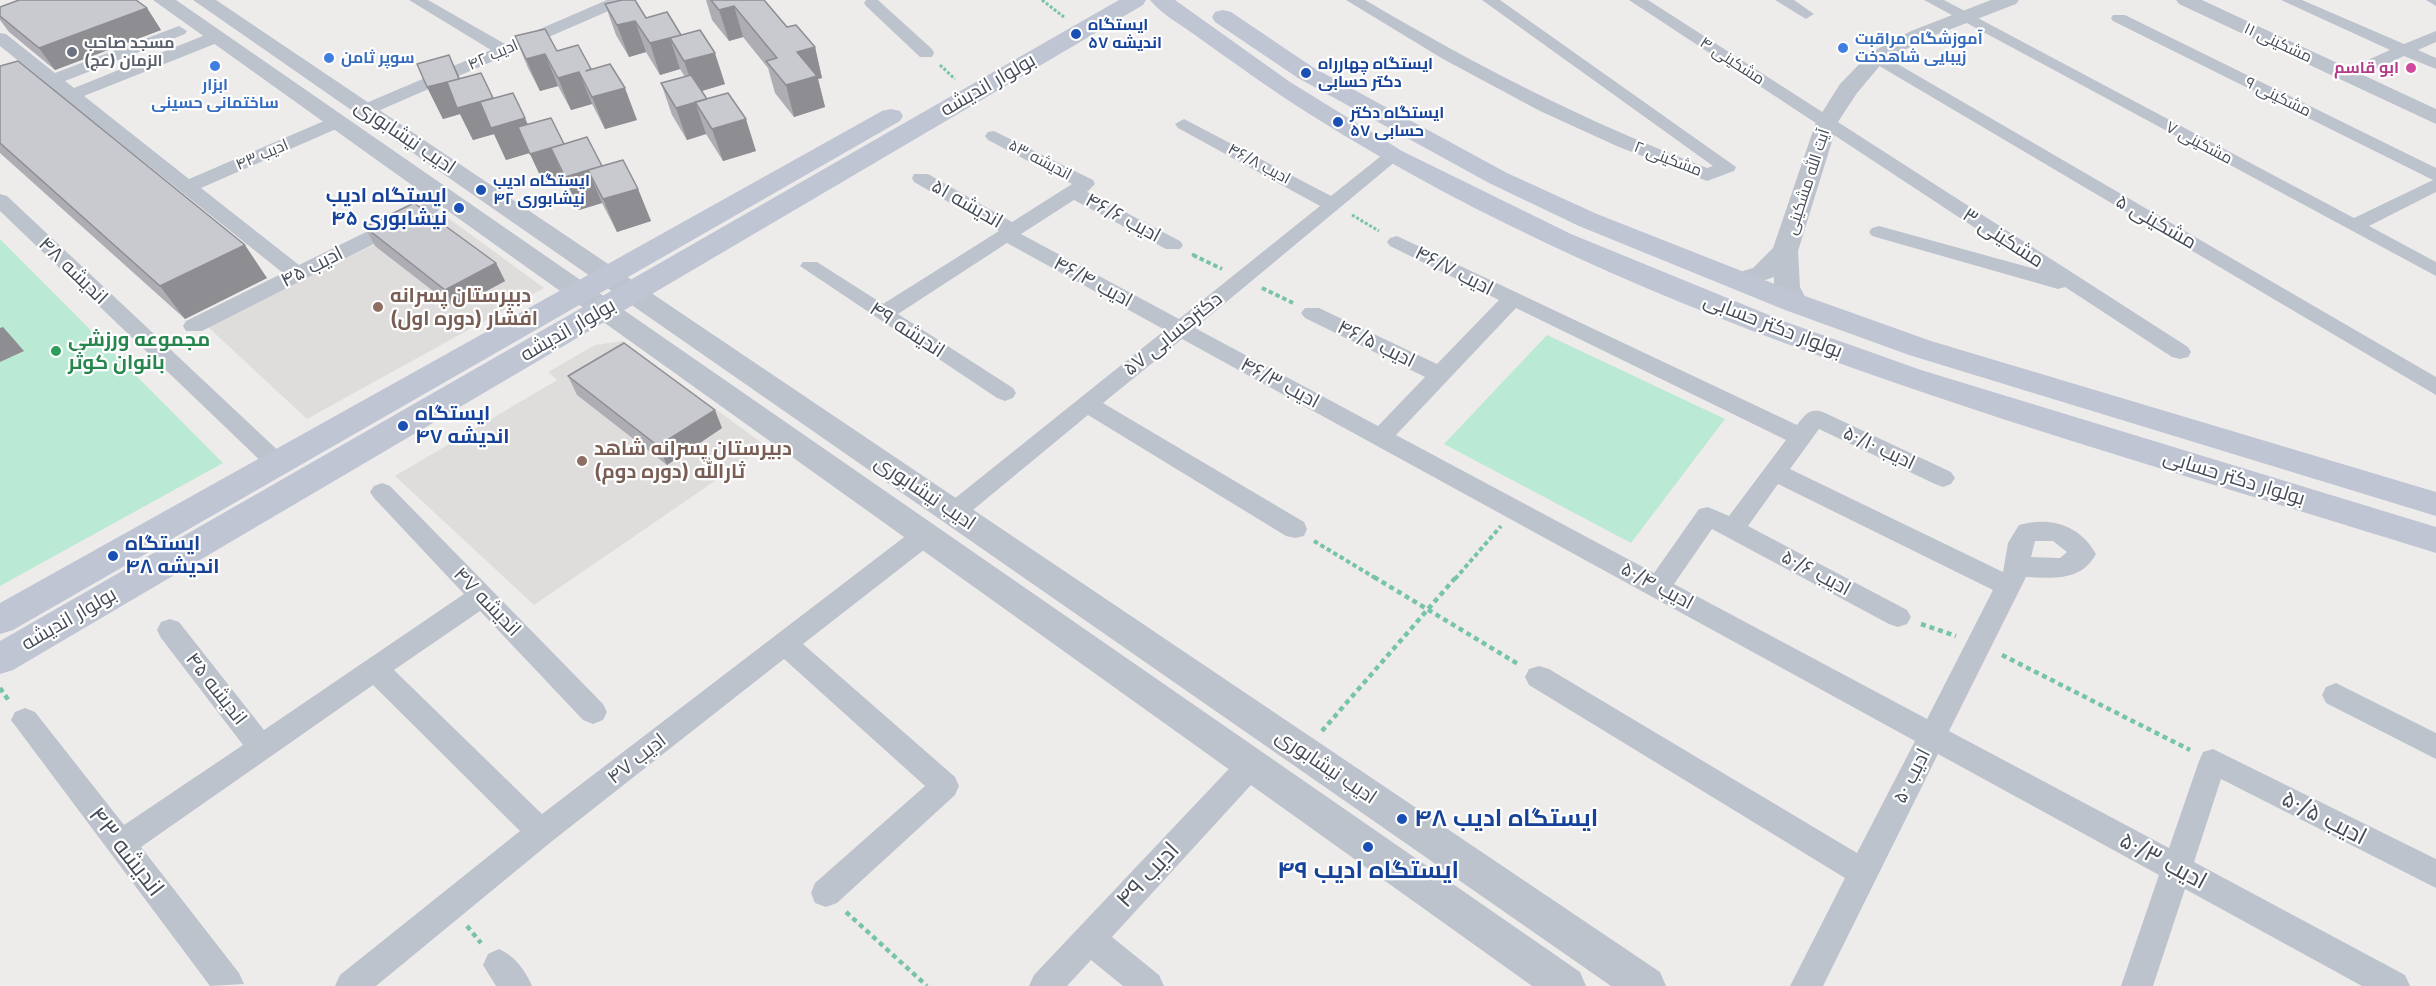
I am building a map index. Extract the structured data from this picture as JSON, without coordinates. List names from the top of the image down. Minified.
{"streets":{"main road":["بولوار اندیشه","بولوار دکتر حسابی"],"street":["مشکینی ۱۱","ادیب ۴۲","مشکینی ۴","مشکینی ۹","ادیب نیشابوری","مشکینی ۷","ادیب ۴۳","مشکینی ۲","اندیشه ۵۳","ادیب ۴۶/۸","آیت الله مشکینی","اندیشه ۵۱","ادیب ۴۶/۶","مشکینی ۵","مشکینی ۳","ادیب ۴۵","اندیشه ۴۸","ادیب ۴۶/۷","ادیب ۴۶/۴","اندیشه ۴۹","دکترحسابی ۵۷","ادیب ۴۶/۵","ادیب ۴۶/۳","ادیب ۵۰/۱۰","ادیب ۵۰/۶","ادیب ۵۰/۴","اندیشه ۴۷","اندیشه ۴۵","ادیب ۴۷","ادیب ۵۰","ادیب ۵۰/۵","اندیشه ۴۳","ادیب ۵۰/۳","ادیب ۴۹"]},"crossings":[["ادیب ۴۲","ادیب نیشابوری"],["مشکینی ۴","آیت الله مشکینی"],["مشکینی ۴","مشکینی ۳"],["بولوار اندیشه","ادیب نیشابوری"],["بولوار اندیشه","اندیشه ۴۸"],["ادیب نیشابوری","ادیب ۴۳"],["ادیب نیشابوری","دکترحسابی ۵۷"],["ادیب نیشابوری","ادیب ۴۷"],["ادیب نیشابوری","ادیب ۴۹"],["مشکینی ۷","آیت الله مشکینی"],["اندیشه ۵۳","ادیب ۴۶/۶"],["ادیب ۴۶/۸","دکترحسابی ۵۷"],["آیت الله مشکینی","مشکینی ۵"],["آیت الله مشکینی","مشکینی ۳"],["اندیشه ۵۱","ادیب ۴۶/۴"],["ادیب ۴۶/۷","ادیب ۵۰/۱۰"],["ادیب ۴۶/۴","دکترحسابی ۵۷"],["ادیب ۴۶/۴","ادیب ۴۶/۳"],["بولوار دکتر حسابی","دکترحسابی ۵۷"],["دکترحسابی ۵۷","ادیب ۴۶/۳"],["ادیب ۴۶/۳","ادیب ۵۰/۴"],["ادیب ۵۰/۶","ادیب ۵۰/۴"],["ادیب ۵۰/۴","ادیب ۵۰"],["ادیب ۵۰/۴","ادیب ۵۰/۳"],["ادیب ۵۰","ادیب ۵۰/۳"]],"places":["ایستگاه اندیشه ۵۷","آموزشگاه مراقبت زیبایی شاهدخت","مسجد صاحب الزمان (عج)","سوپر ثامن","ابزار ساختمانی حسینی","ابو قاسم","ایستگاه چهارراه دکتر حسابی","ایستگاه دکتر حسابی ۵۷","ایستگاه ادیب نیشابوری ۴۲","ایستگاه ادیب نیشابوری ۴۵","دبیرستان پسرانه افشار (دوره اول)","مجموعه ورزشی بانوان کوثر","ایستگاه اندیشه ۴۷","دبیرستان پسرانه شاهد ثارالله (دوره دوم)","ایستگاه اندیشه ۴۸","ایستگاه ادیب ۴۸","ایستگاه ادیب ۴۹"]}
